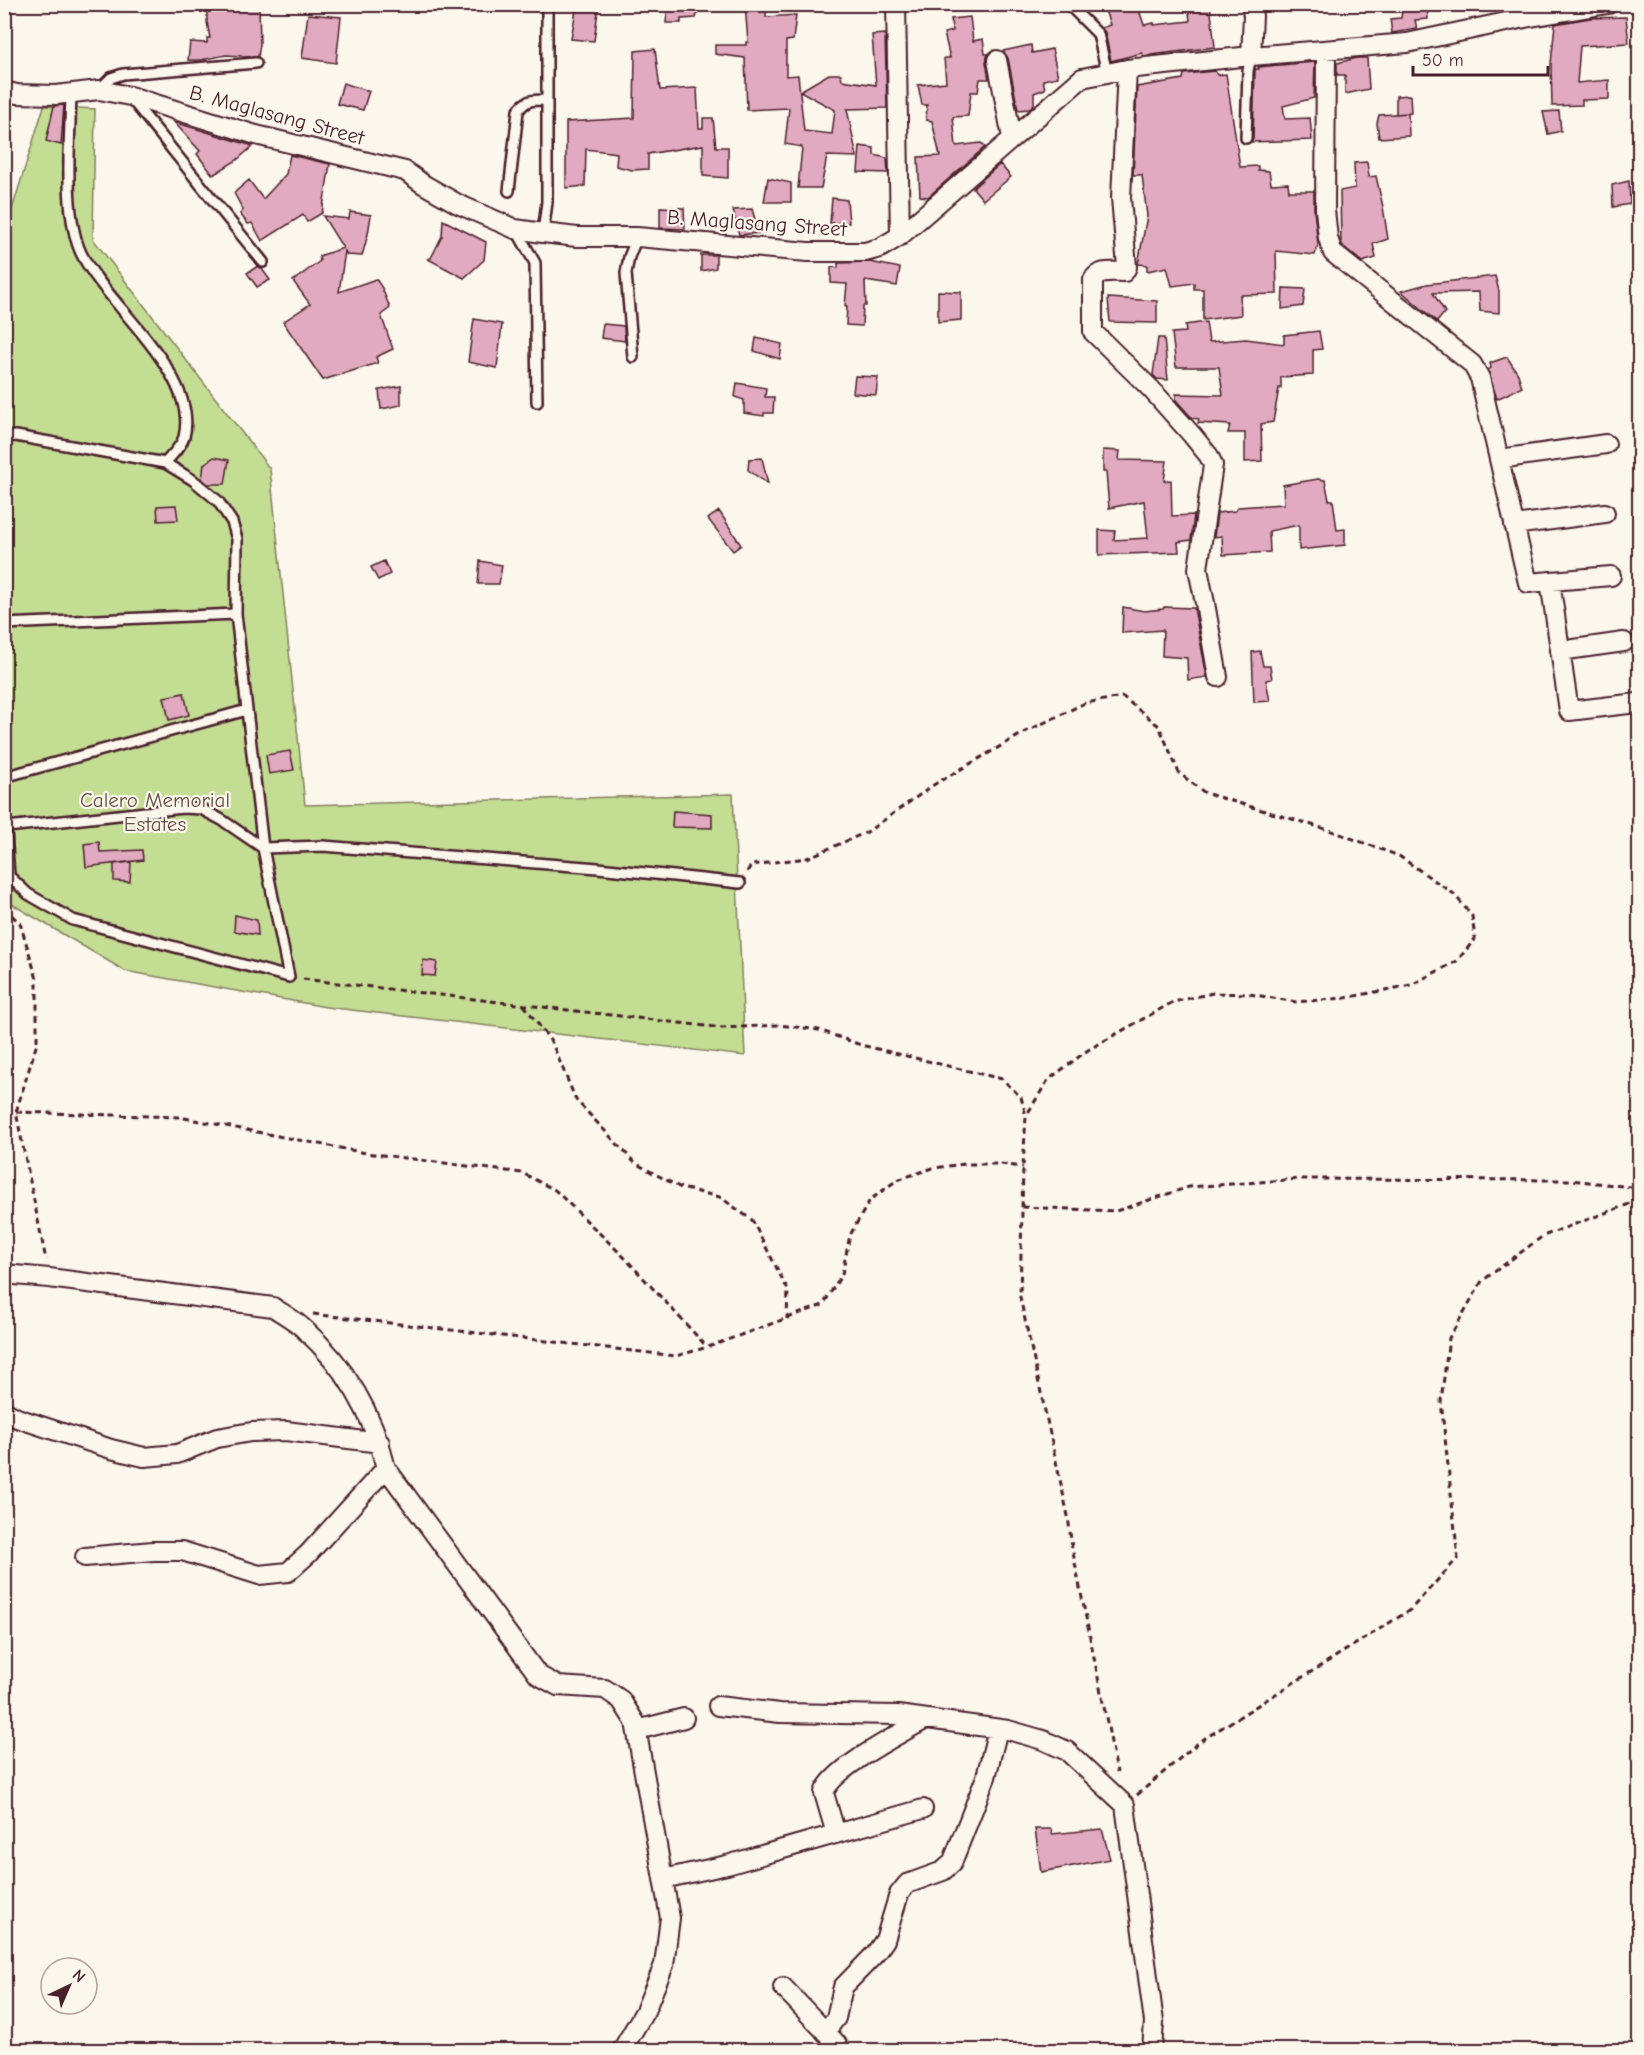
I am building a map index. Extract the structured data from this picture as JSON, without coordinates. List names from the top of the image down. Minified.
{"streets":{"street":["B. Maglasang Street"]},"parks":["Calero Memorial Estates"],"scale_bar":"50 m","north":"top right"}
